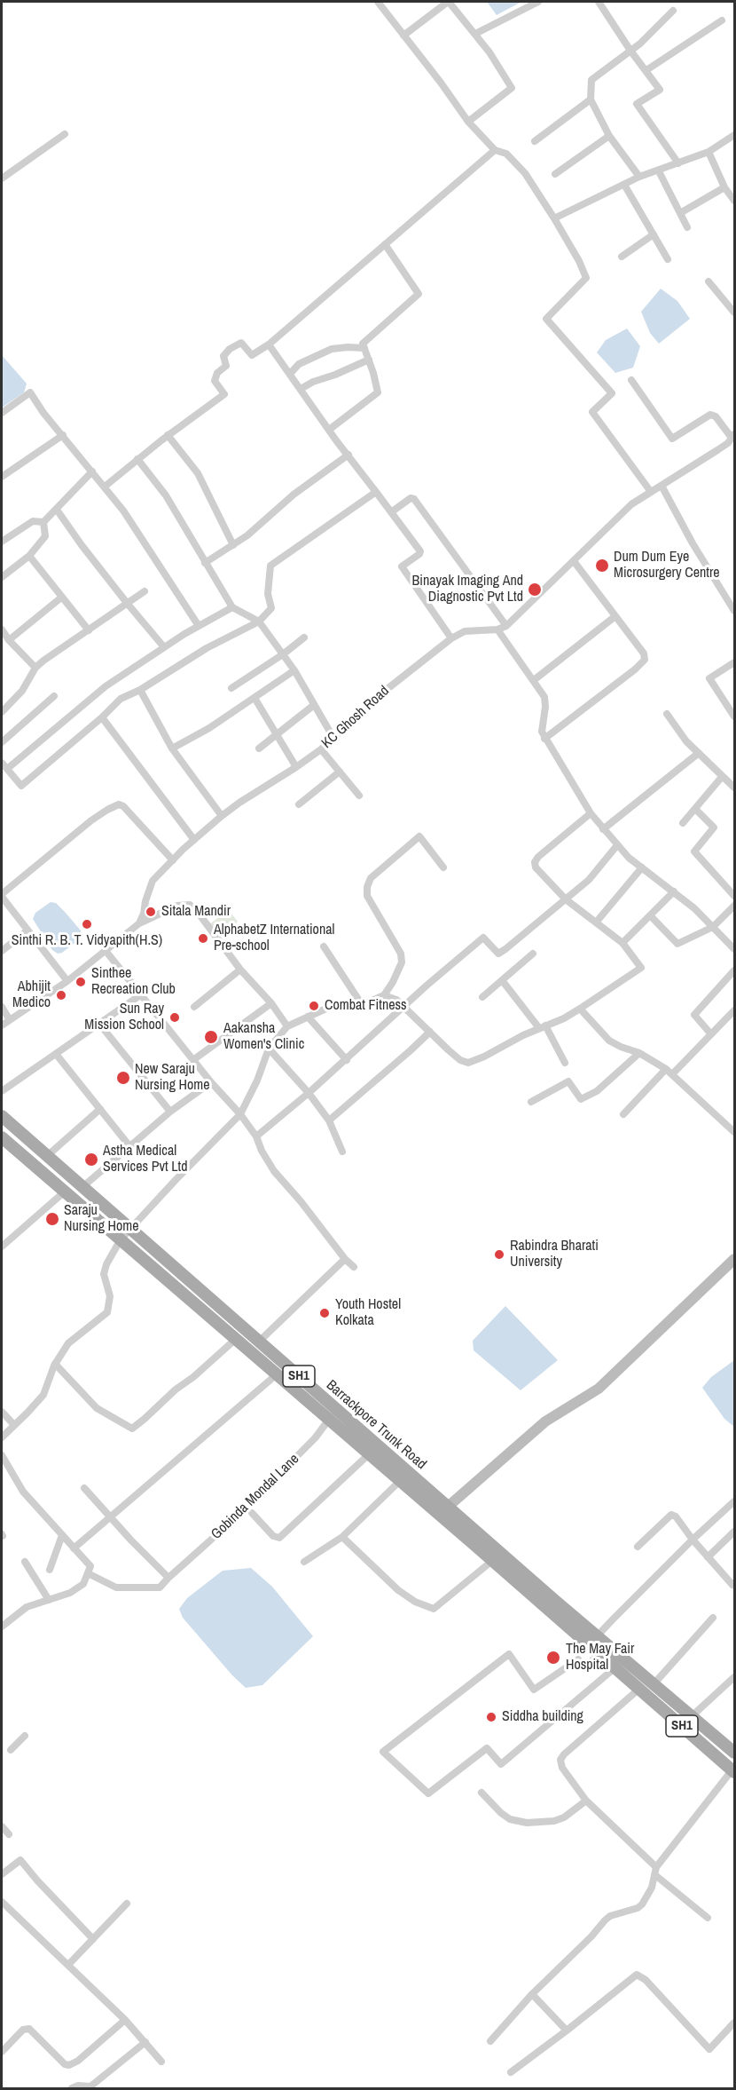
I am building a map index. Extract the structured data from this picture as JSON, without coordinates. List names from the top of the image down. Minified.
{"streets":{"main road":["SH1","Barrackpore Trunk Road"],"street":["KC Ghosh Road","Gobinda Mondal Lane"]},"crossings":[["Barrackpore Trunk Road","Gobinda Mondal Lane"]],"places":["Dum Dum Eye Microsurgery Centre","Binayak Imaging And Diagnostic Pvt Ltd","Sitala Mandir","Sinthi R. B. T. Vidyapith(H.S)","AlphabetZ International Pre-school","Sinthee Recreation Club","Abhijit Medico","Combat Fitness","Sun Ray Mission School","Aakansha Women's Clinic","New Saraju Nursing Home","Astha Medical Services Pvt Ltd","Saraju Nursing Home","Rabindra Bharati University","Youth Hostel Kolkata","The May Fair Hospital","Siddha building"]}
